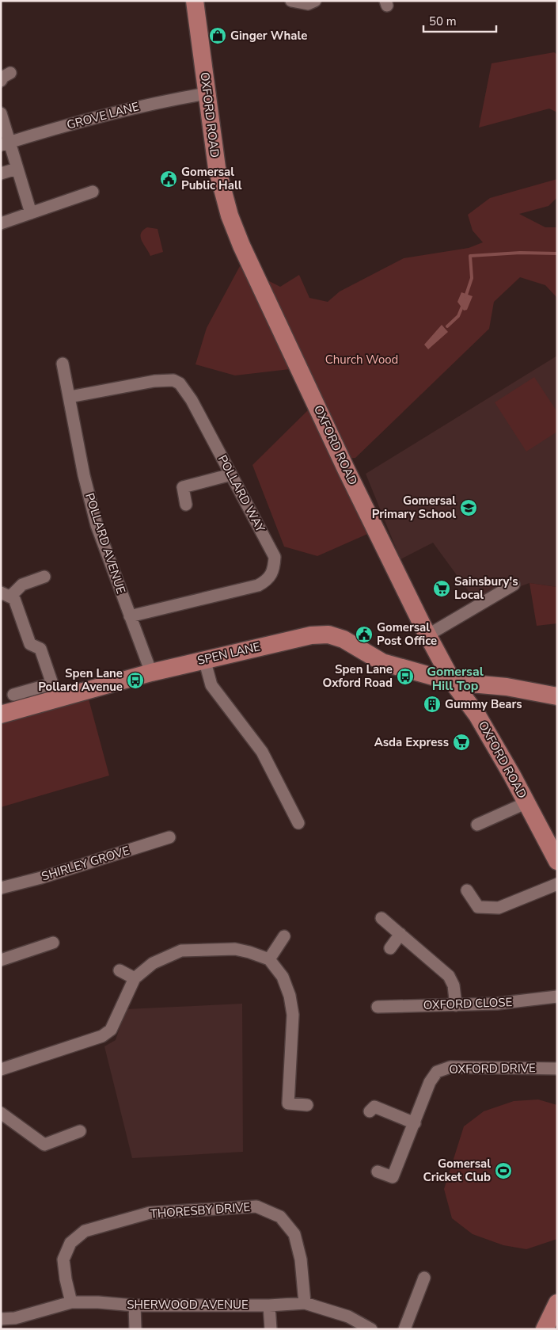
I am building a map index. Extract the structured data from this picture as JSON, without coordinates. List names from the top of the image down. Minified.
{"streets":{"main road":["OXFORD ROAD","SPEN LANE"],"street":["GROVE LANE","POLLARD WAY","POLLARD AVENUE","SHIRLEY GROVE","OXFORD CLOSE","OXFORD DRIVE","THORESBY DRIVE","SHERWOOD AVENUE"]},"crossings":[["OXFORD ROAD","GROVE LANE"],["OXFORD ROAD","SPEN LANE"],["POLLARD WAY","POLLARD AVENUE"],["POLLARD AVENUE","SPEN LANE"],["THORESBY DRIVE","SHERWOOD AVENUE"]],"districts":["Gomersal Hill Top"],"parks":["Church Wood"],"places":{"shop":["Ginger Whale"],"public building":["Gomersal Public Hall","Gomersal Post Office"],"school or university":["Gomersal Primary School"],"supermarket":["Sainsbury's Local","Asda Express"],"bus stop":["Spen Lane Oxford Road","Spen Lane Pollard Avenue"],"building":["Gummy Bears"],"sports":["Gomersal Cricket Club"]},"scale_bar":"50 m"}
